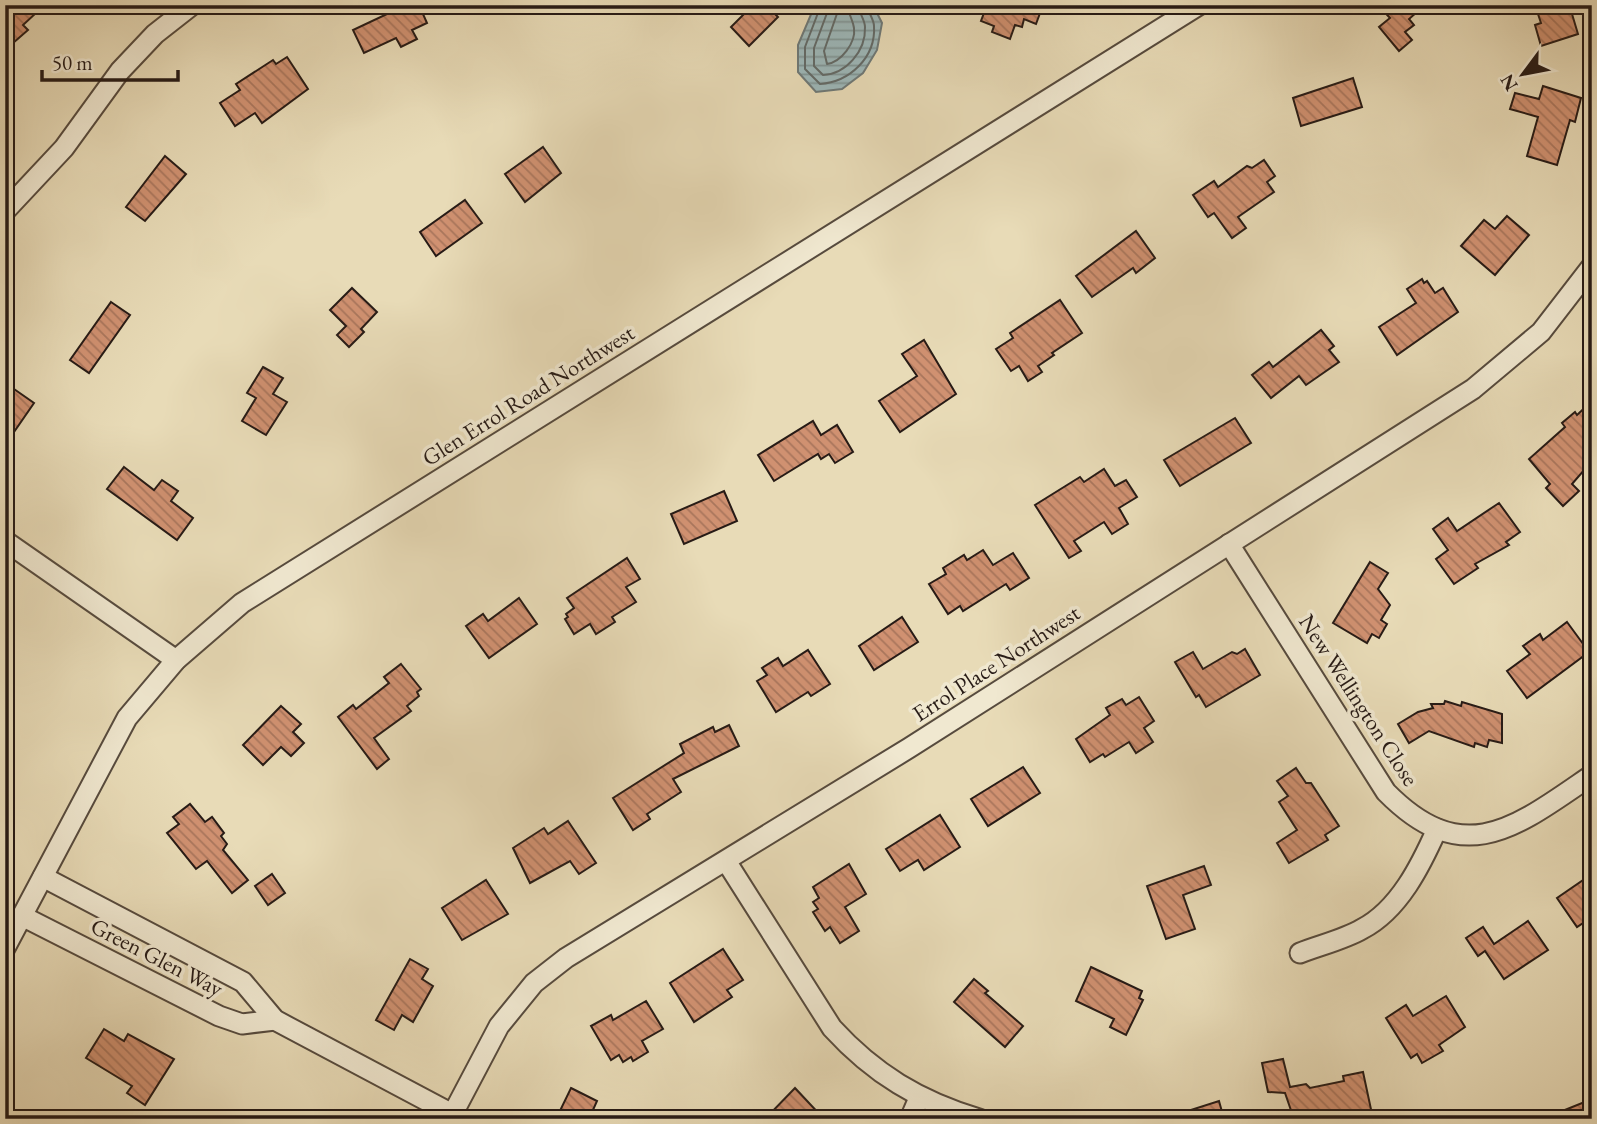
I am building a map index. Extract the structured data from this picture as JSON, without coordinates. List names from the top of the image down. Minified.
{"streets":{"street":["Glen Errol Road Northwest","Errol Place Northwest","New Wellington Close","Green Glen Way"]},"crossings":[["Glen Errol Road Northwest","Green Glen Way"],["Errol Place Northwest","New Wellington Close"],["Errol Place Northwest","Green Glen Way"]],"scale_bar":"50 m","north":"bottom left"}
